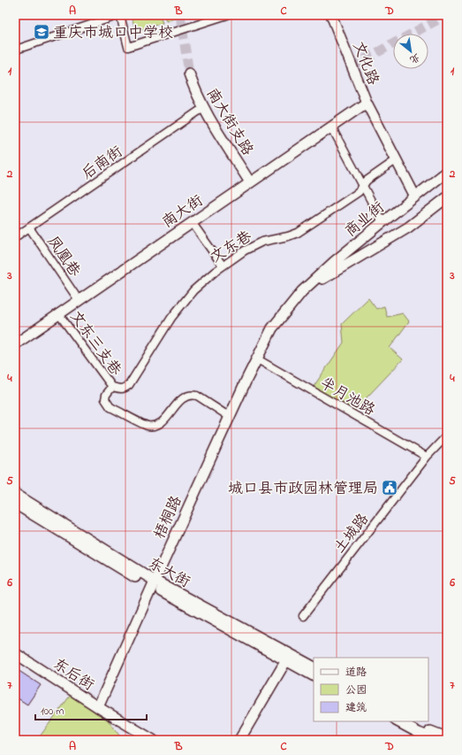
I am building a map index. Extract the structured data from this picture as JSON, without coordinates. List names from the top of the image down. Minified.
{"streets":{"street":["文化路","南大街支路","后南街","南大街","商业街","文东巷","凤凰巷","文东三支巷","半月池路","梧桐路","土城路","东大街","东后街"]},"crossings":[["文化路","南大街"],["文化路","商业街"],["文化路","文东巷"],["南大街支路","后南街"],["南大街支路","南大街"],["后南街","凤凰巷"],["南大街","凤凰巷"],["南大街","文东三支巷"],["商业街","半月池路"],["商业街","梧桐路"],["文东巷","文东三支巷"],["半月池路","梧桐路"],["半月池路","土城路"],["梧桐路","东大街"],["梧桐路","东后街"]],"places":{"school or university":["重庆市城口中学校"],"public building":["城口县市政园林管理局"]},"legend":["道路","公园","建筑"],"scale_bar":"100 m","north":"bottom right","grid":{"columns":["A","B","C","D"],"rows":["1","2","3","4","5","6","7"]}}
